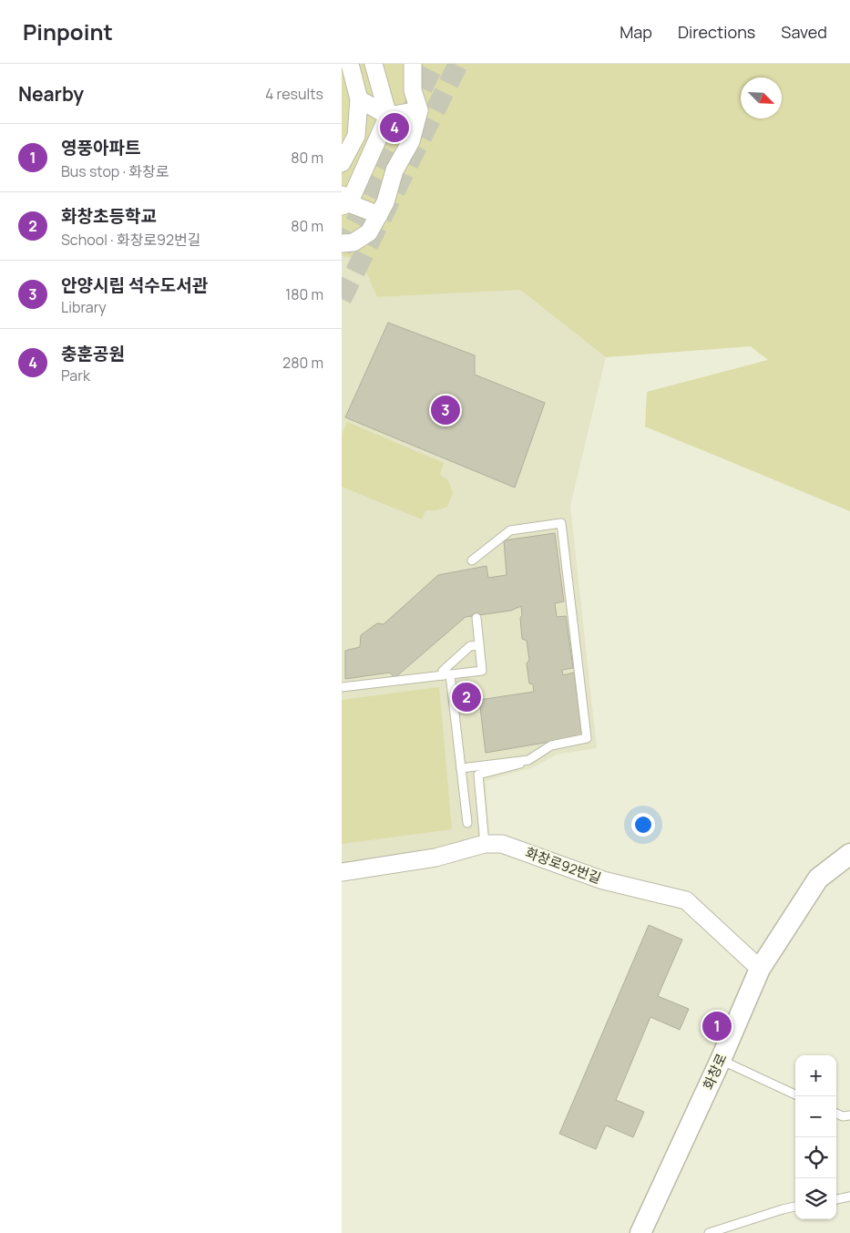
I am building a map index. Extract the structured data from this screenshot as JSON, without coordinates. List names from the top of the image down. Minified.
{"streets":{"street":["화창로92번길","화창로"]},"crossings":[["화창로92번길","화창로"]],"north":"bottom right","page":{"header":"Pinpoint","nav":["Map","Directions","Saved"],"heading":["Nearby","4 results"],"pins":["4","3","2","1"],"list":[{"mark":"1","name":"영풍아파트","note":"Bus stop · 화창로","value":"80 m"},{"mark":"2","name":"화창초등학교","note":"School · 화창로92번길","value":"80 m"},{"mark":"3","name":"안양시립 석수도서관","note":"Library","value":"180 m"},{"mark":"4","name":"충훈공원","note":"Park","value":"280 m"}],"map_buttons":["+","−"]}}
